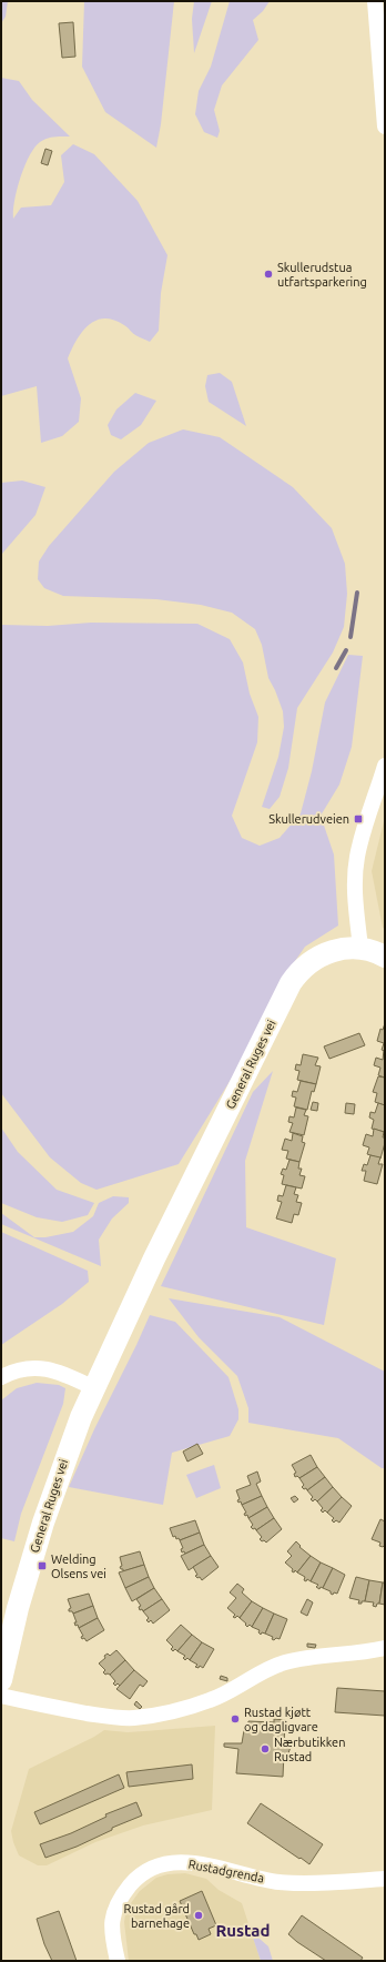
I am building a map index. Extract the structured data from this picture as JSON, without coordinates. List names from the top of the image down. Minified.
{"streets":{"main road":["General Ruges vei"],"street":["Rustadgrenda"]},"districts":["Rustad"],"places":{"other":["Skullerudstua utfartsparkering","Rustad kjøtt og dagligvare","Nærbutikken Rustad","Rustad gård barnehage"],"transit":["Skullerudveien","Welding Olsens vei"]}}
